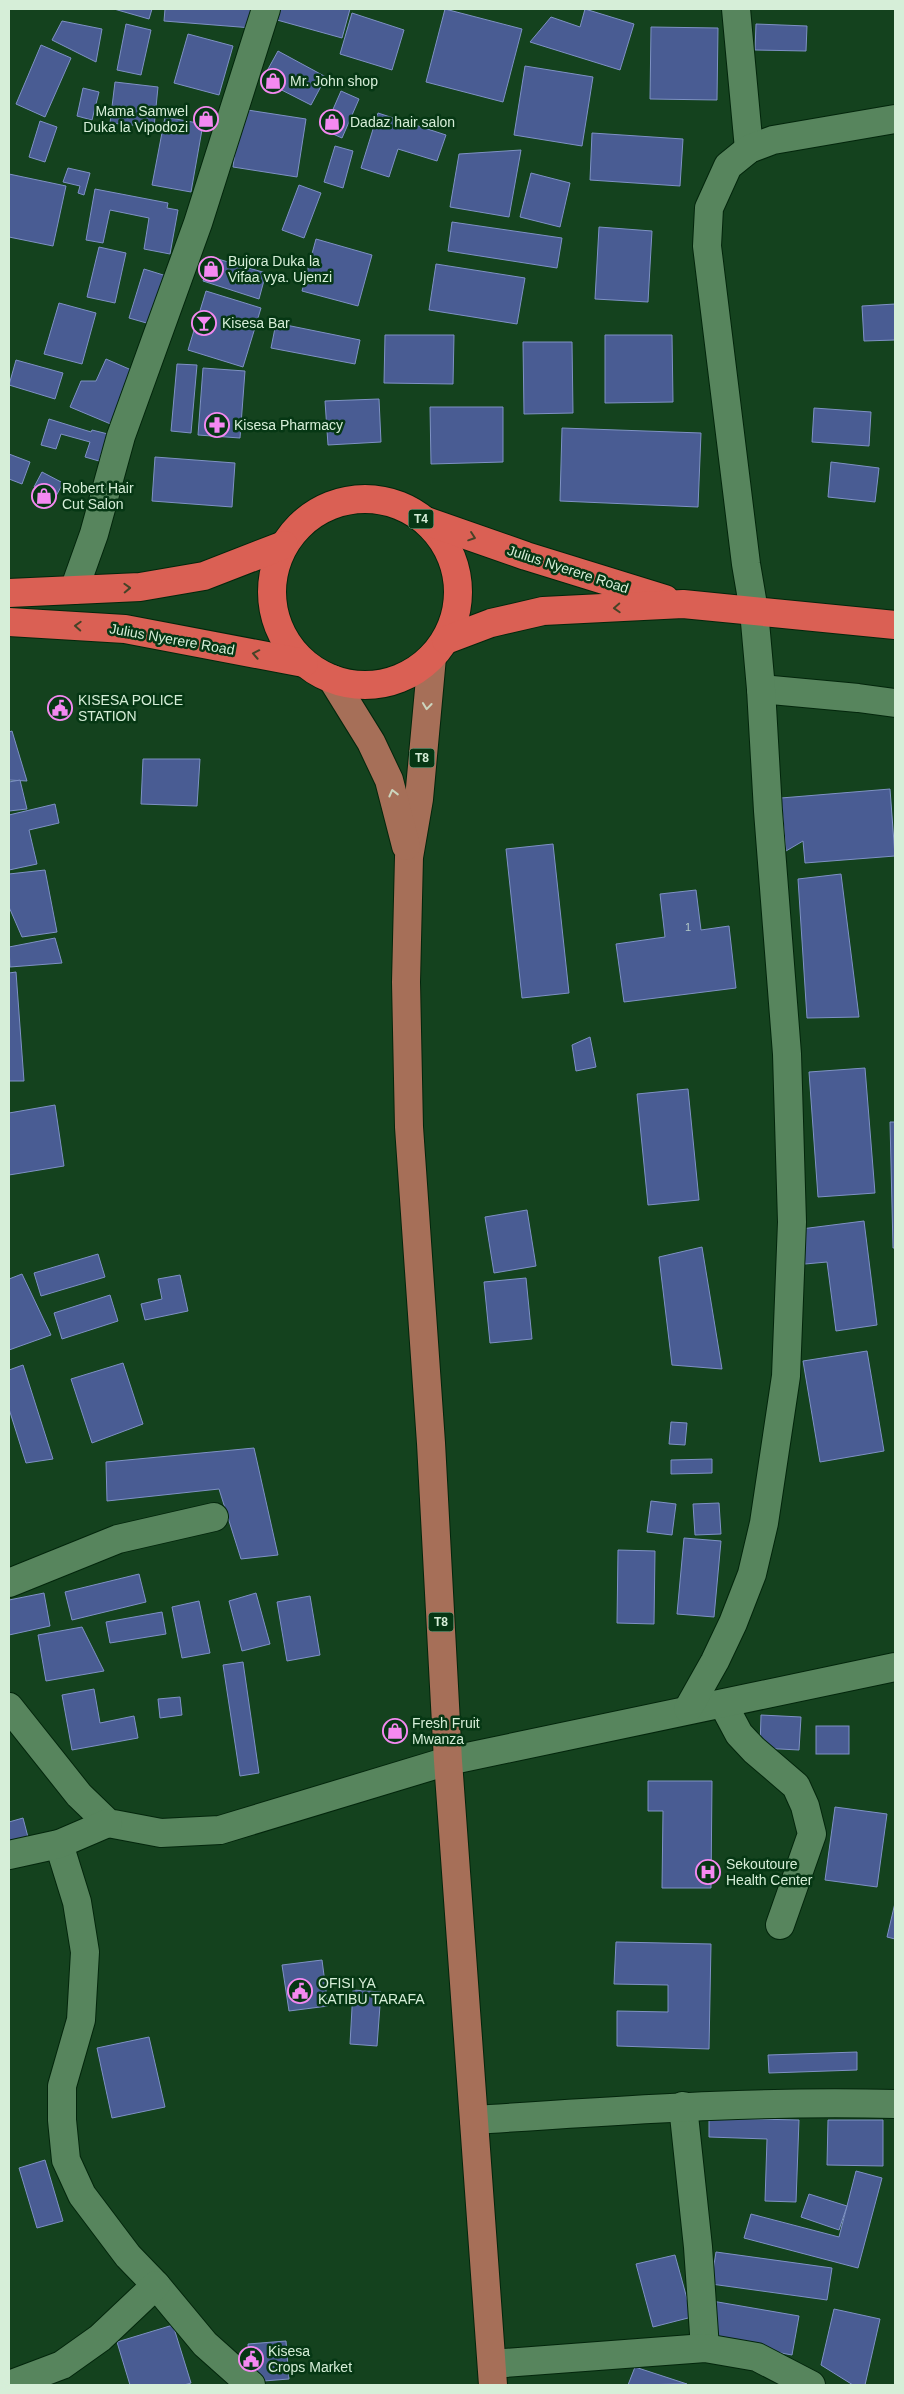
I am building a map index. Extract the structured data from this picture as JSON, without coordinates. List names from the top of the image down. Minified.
{"streets":{"highway":["T4","Julius Nyerere Road"],"main road":["T8"]},"crossings":[["Julius Nyerere Road","T8"]],"places":{"shop":["Mr. John shop","Mama Samwel Duka la Vipodozi","Dadaz hair salon","Bujora Duka la Vifaa vya. Ujenzi","Robert Hair Cut Salon","Fresh Fruit Mwanza"],"bar":["Kisesa Bar"],"pharmacy":["Kisesa Pharmacy"],"public building":["KISESA POLICE STATION","OFISI YA KATIBU TARAFA","Kisesa Crops Market"],"hospital":["Sekoutoure Health Center"]},"house_numbers":["1"]}
